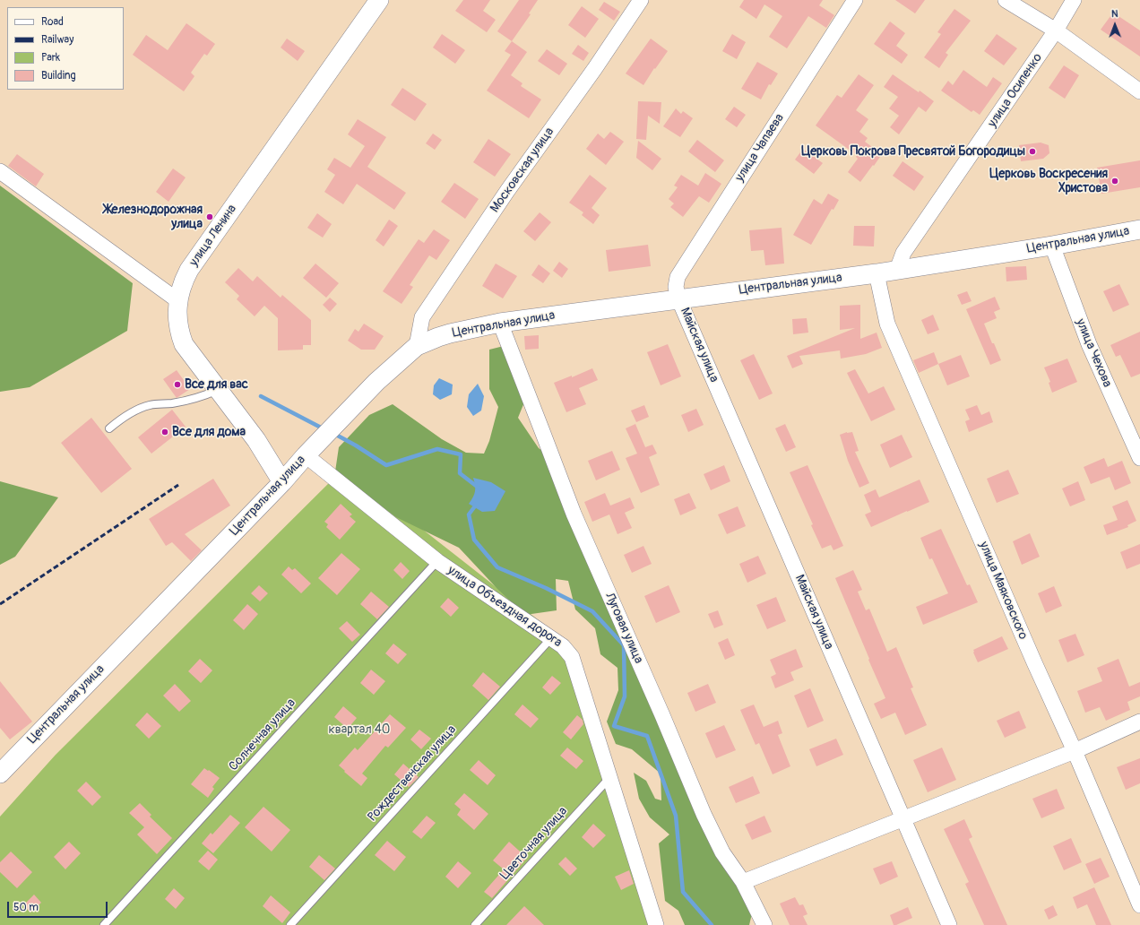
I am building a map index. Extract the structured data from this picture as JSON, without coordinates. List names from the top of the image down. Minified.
{"streets":{"street":["улица Осипенко","улица Чапаева","Московская улица","улица Ленина","Центральная улица","Майская улица","улица Чехова","улица Маяковского","улица Объездная дорога","Луговая улица"],"lane":["Солнечная улица","Рождественская улица","Цветочная улица"]},"crossings":[["улица Осипенко","Центральная улица"],["улица Чапаева","Центральная улица"],["улица Чапаева","Майская улица"],["Московская улица","Центральная улица"],["улица Ленина","Центральная улица"],["Центральная улица","Майская улица"],["Центральная улица","улица Чехова"],["Центральная улица","улица Маяковского"],["Центральная улица","улица Объездная дорога"],["Центральная улица","Луговая улица"],["улица Объездная дорога","Солнечная улица"],["улица Объездная дорога","Рождественская улица"],["улица Объездная дорога","Цветочная улица"]],"parks":["квартал 40"],"places":["Церковь Покрова Пресвятой Богородицы","Церковь Воскресения Христова","Железнодорожная улица","Все для вас","Все для дома"],"legend":["Road","Railway","Park","Building"],"scale_bar":"50 m","north":"top"}
